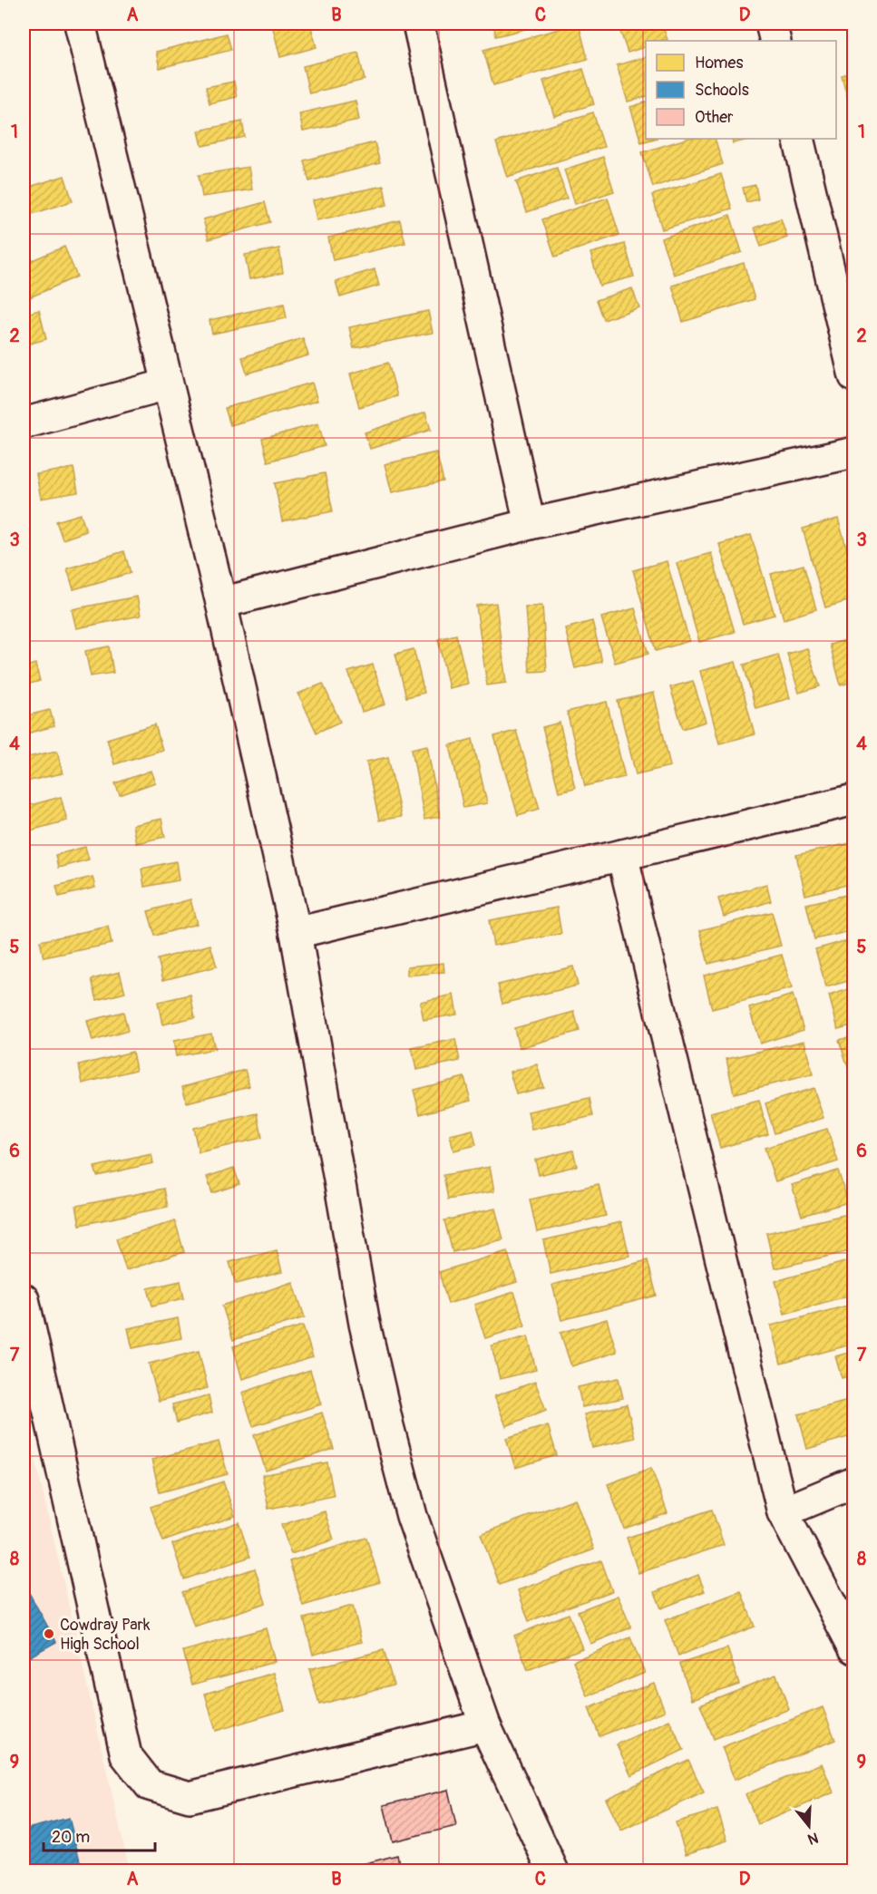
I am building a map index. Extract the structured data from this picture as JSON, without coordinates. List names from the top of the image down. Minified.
{"places":["Cowdray Park High School"],"legend":["Homes","Schools","Other"],"scale_bar":"20 m","north":"bottom","grid":{"columns":["A","B","C","D"],"rows":["1","2","3","4","5","6","7","8","9"]}}
